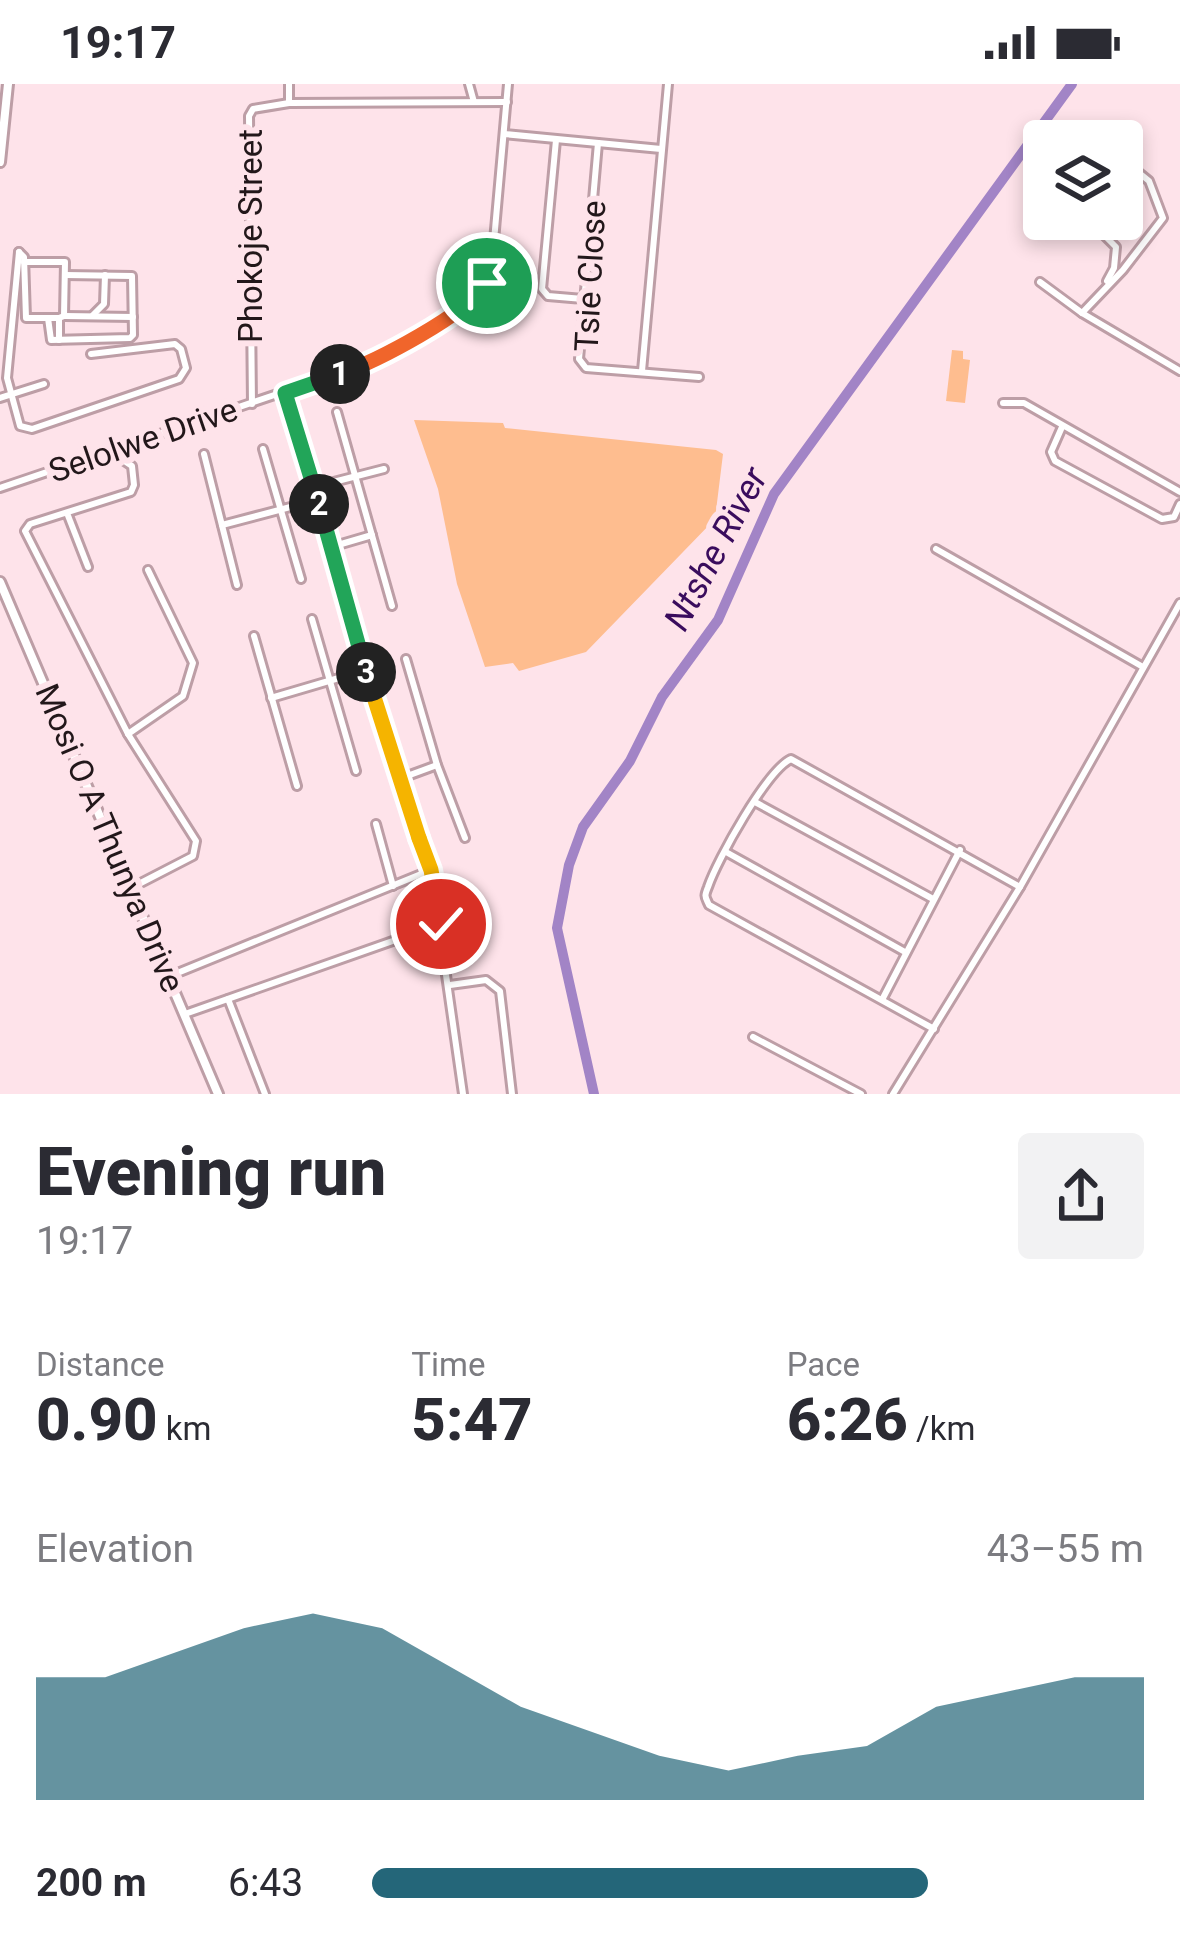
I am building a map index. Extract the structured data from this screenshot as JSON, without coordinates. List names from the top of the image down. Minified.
{"streets":{"street":["Phokoje Street","Tsie Close","Selolwe Drive","Mosi O A Thunya Drive"]},"crossings":[["Phokoje Street","Selolwe Drive"]],"water":["Ntshe River"],"page":{"status":"19:17","pins":["1","2","3"],"heading":["Evening run","19:17"],"stats":[["Distance","0.90 km"],["Time","5:47"],["Pace","6:26 /km"]],"chart":["Elevation","43–55 m"],"list":[{"name":"200 m","note":"6:43"}]}}
